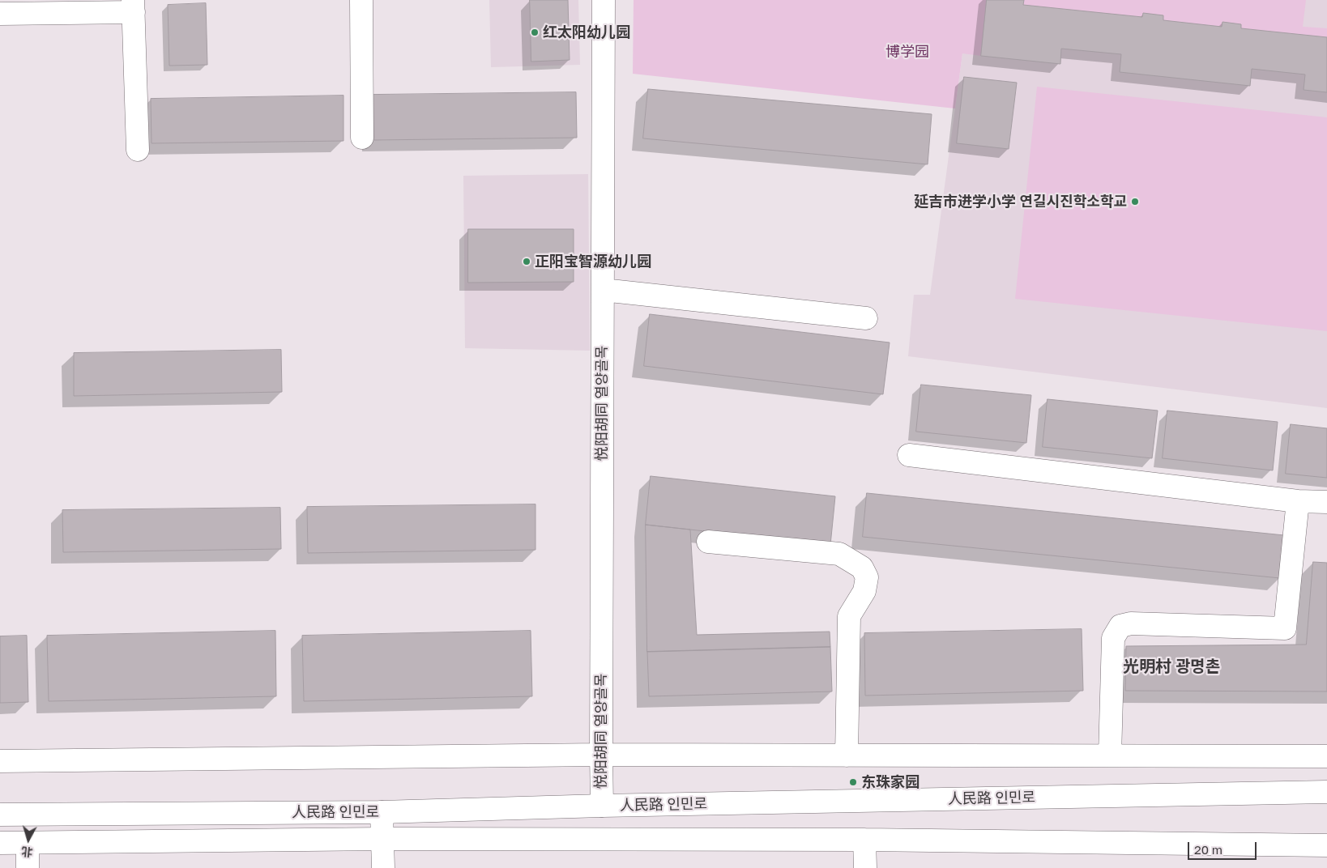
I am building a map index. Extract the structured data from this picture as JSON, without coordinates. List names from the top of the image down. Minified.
{"streets":{"main road":["悦阳胡同 열양골목","人民路 인민로"]},"crossings":[["悦阳胡同 열양골목","人民路 인민로"]],"districts":["光明村 광명촌"],"parks":["博学园"],"places":["红太阳幼儿园","延吉市进学小学 연길시진학소학교","正阳宝智源幼儿园","东珠家园"],"scale_bar":"20 m","north":"bottom"}
